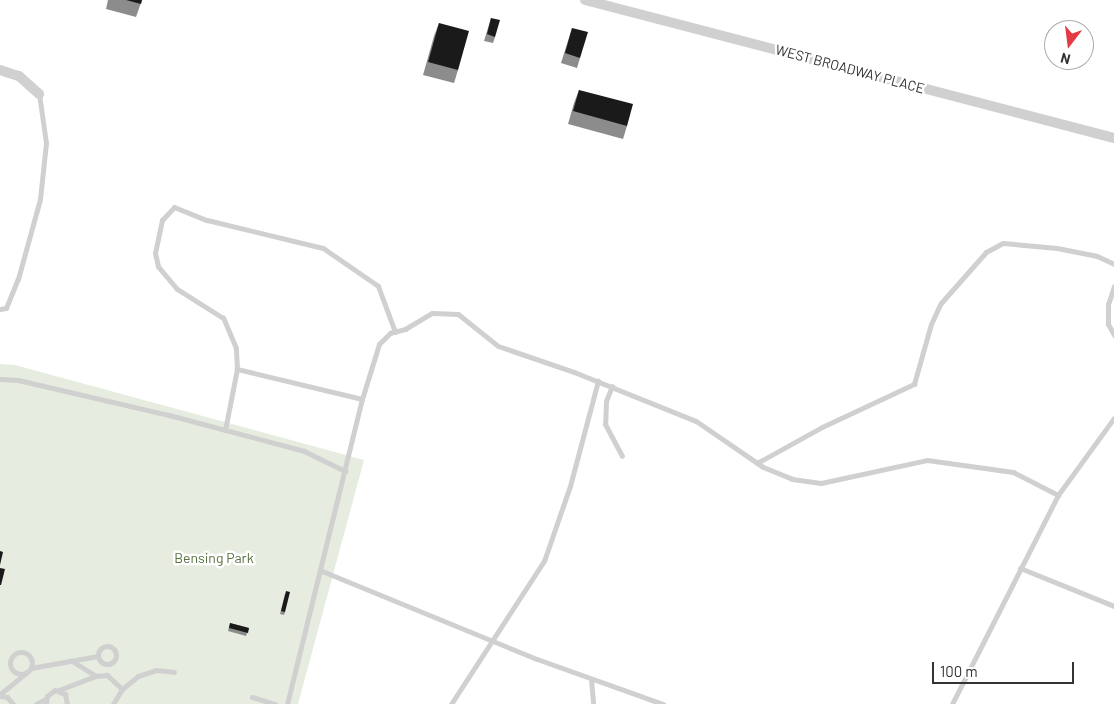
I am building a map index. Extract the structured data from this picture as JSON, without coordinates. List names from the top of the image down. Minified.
{"streets":{"street":["WEST BROADWAY PLACE"]},"parks":["Bensing Park"],"scale_bar":"100 m","north":"bottom"}
